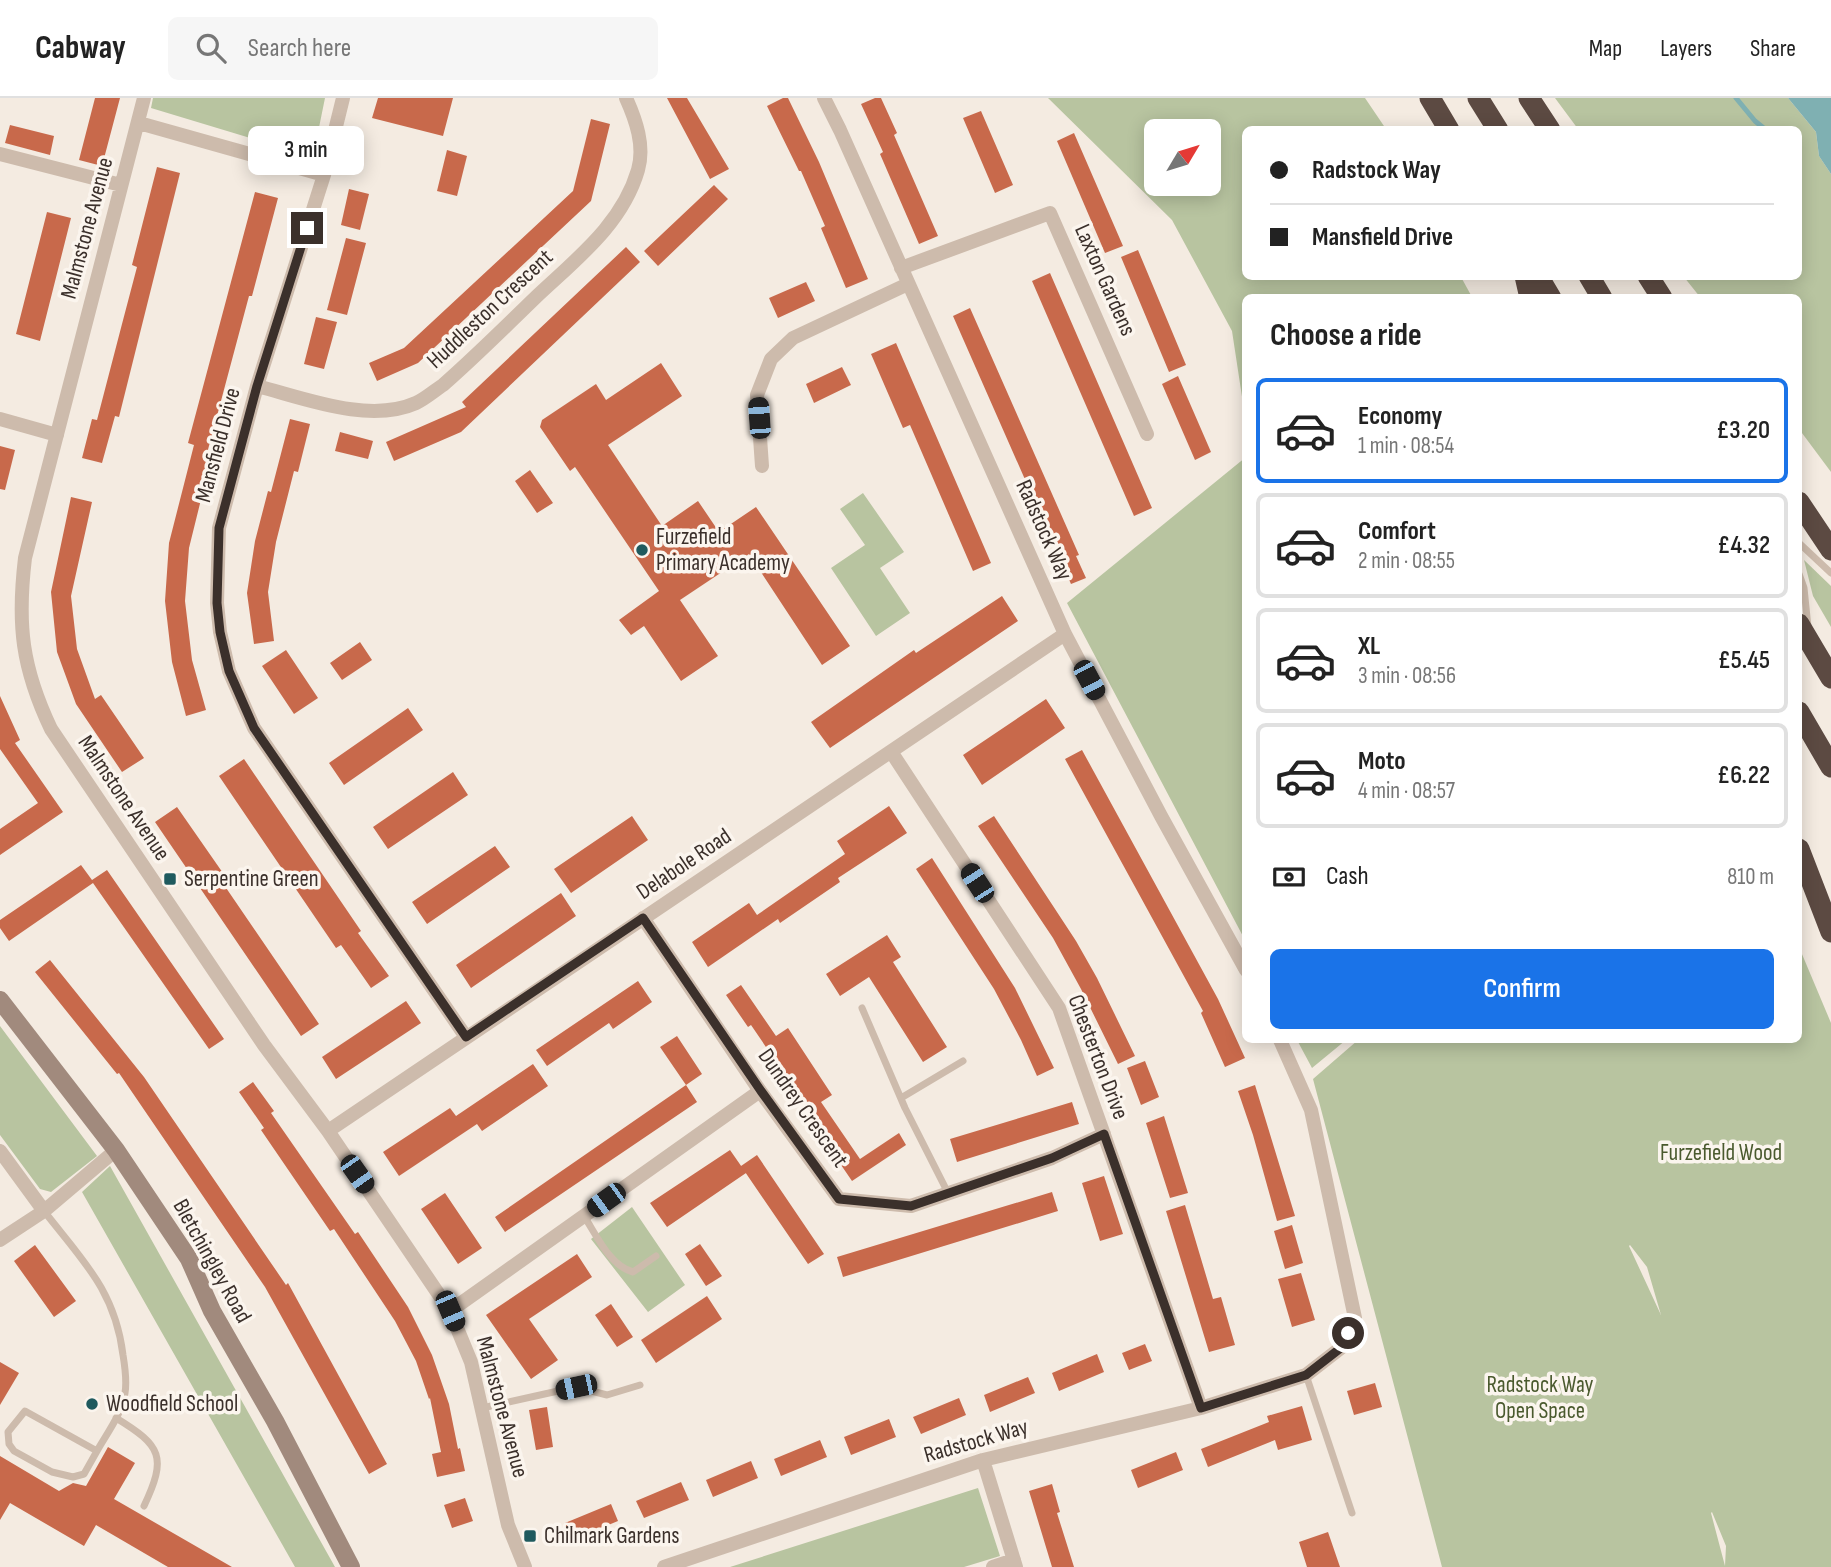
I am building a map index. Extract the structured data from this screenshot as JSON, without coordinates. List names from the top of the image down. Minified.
{"streets":{"street":["Malmstone Avenue","Laxton Gardens","Huddleston Crescent","Mansfield Drive","Radstock Way","Delabole Road","Chesterton Drive","Dundrey Crescent","Bletchingley Road"]},"crossings":[["Malmstone Avenue","Delabole Road"],["Laxton Gardens","Radstock Way"],["Huddleston Crescent","Mansfield Drive"],["Mansfield Drive","Delabole Road"],["Radstock Way","Delabole Road"],["Radstock Way","Chesterton Drive"],["Delabole Road","Chesterton Drive"],["Delabole Road","Dundrey Crescent"],["Chesterton Drive","Dundrey Crescent"]],"parks":["Furzefield Wood","Radstock Way Open Space"],"places":{"other":["Furzefield Primary Academy","Woodfield School"],"transit":["Serpentine Green","Chilmark Gardens"]},"north":"top right","page":{"header":"Cabway","search":"Search here","nav":["Map","Layers","Share"],"bubble":"3 min","banner":["Radstock Way","Mansfield Drive"],"heading":"Choose a ride","list":[{"name":"Economy","note":"1 min · 08:54","value":"£3.20"},{"name":"Comfort","note":"2 min · 08:55","value":"£4.32"},{"name":"XL","note":"3 min · 08:56","value":"£5.45"},{"name":"Moto","note":"4 min · 08:57","value":"£6.22"}],"pay":["Cash","810 m"],"buttons":"Confirm"}}
